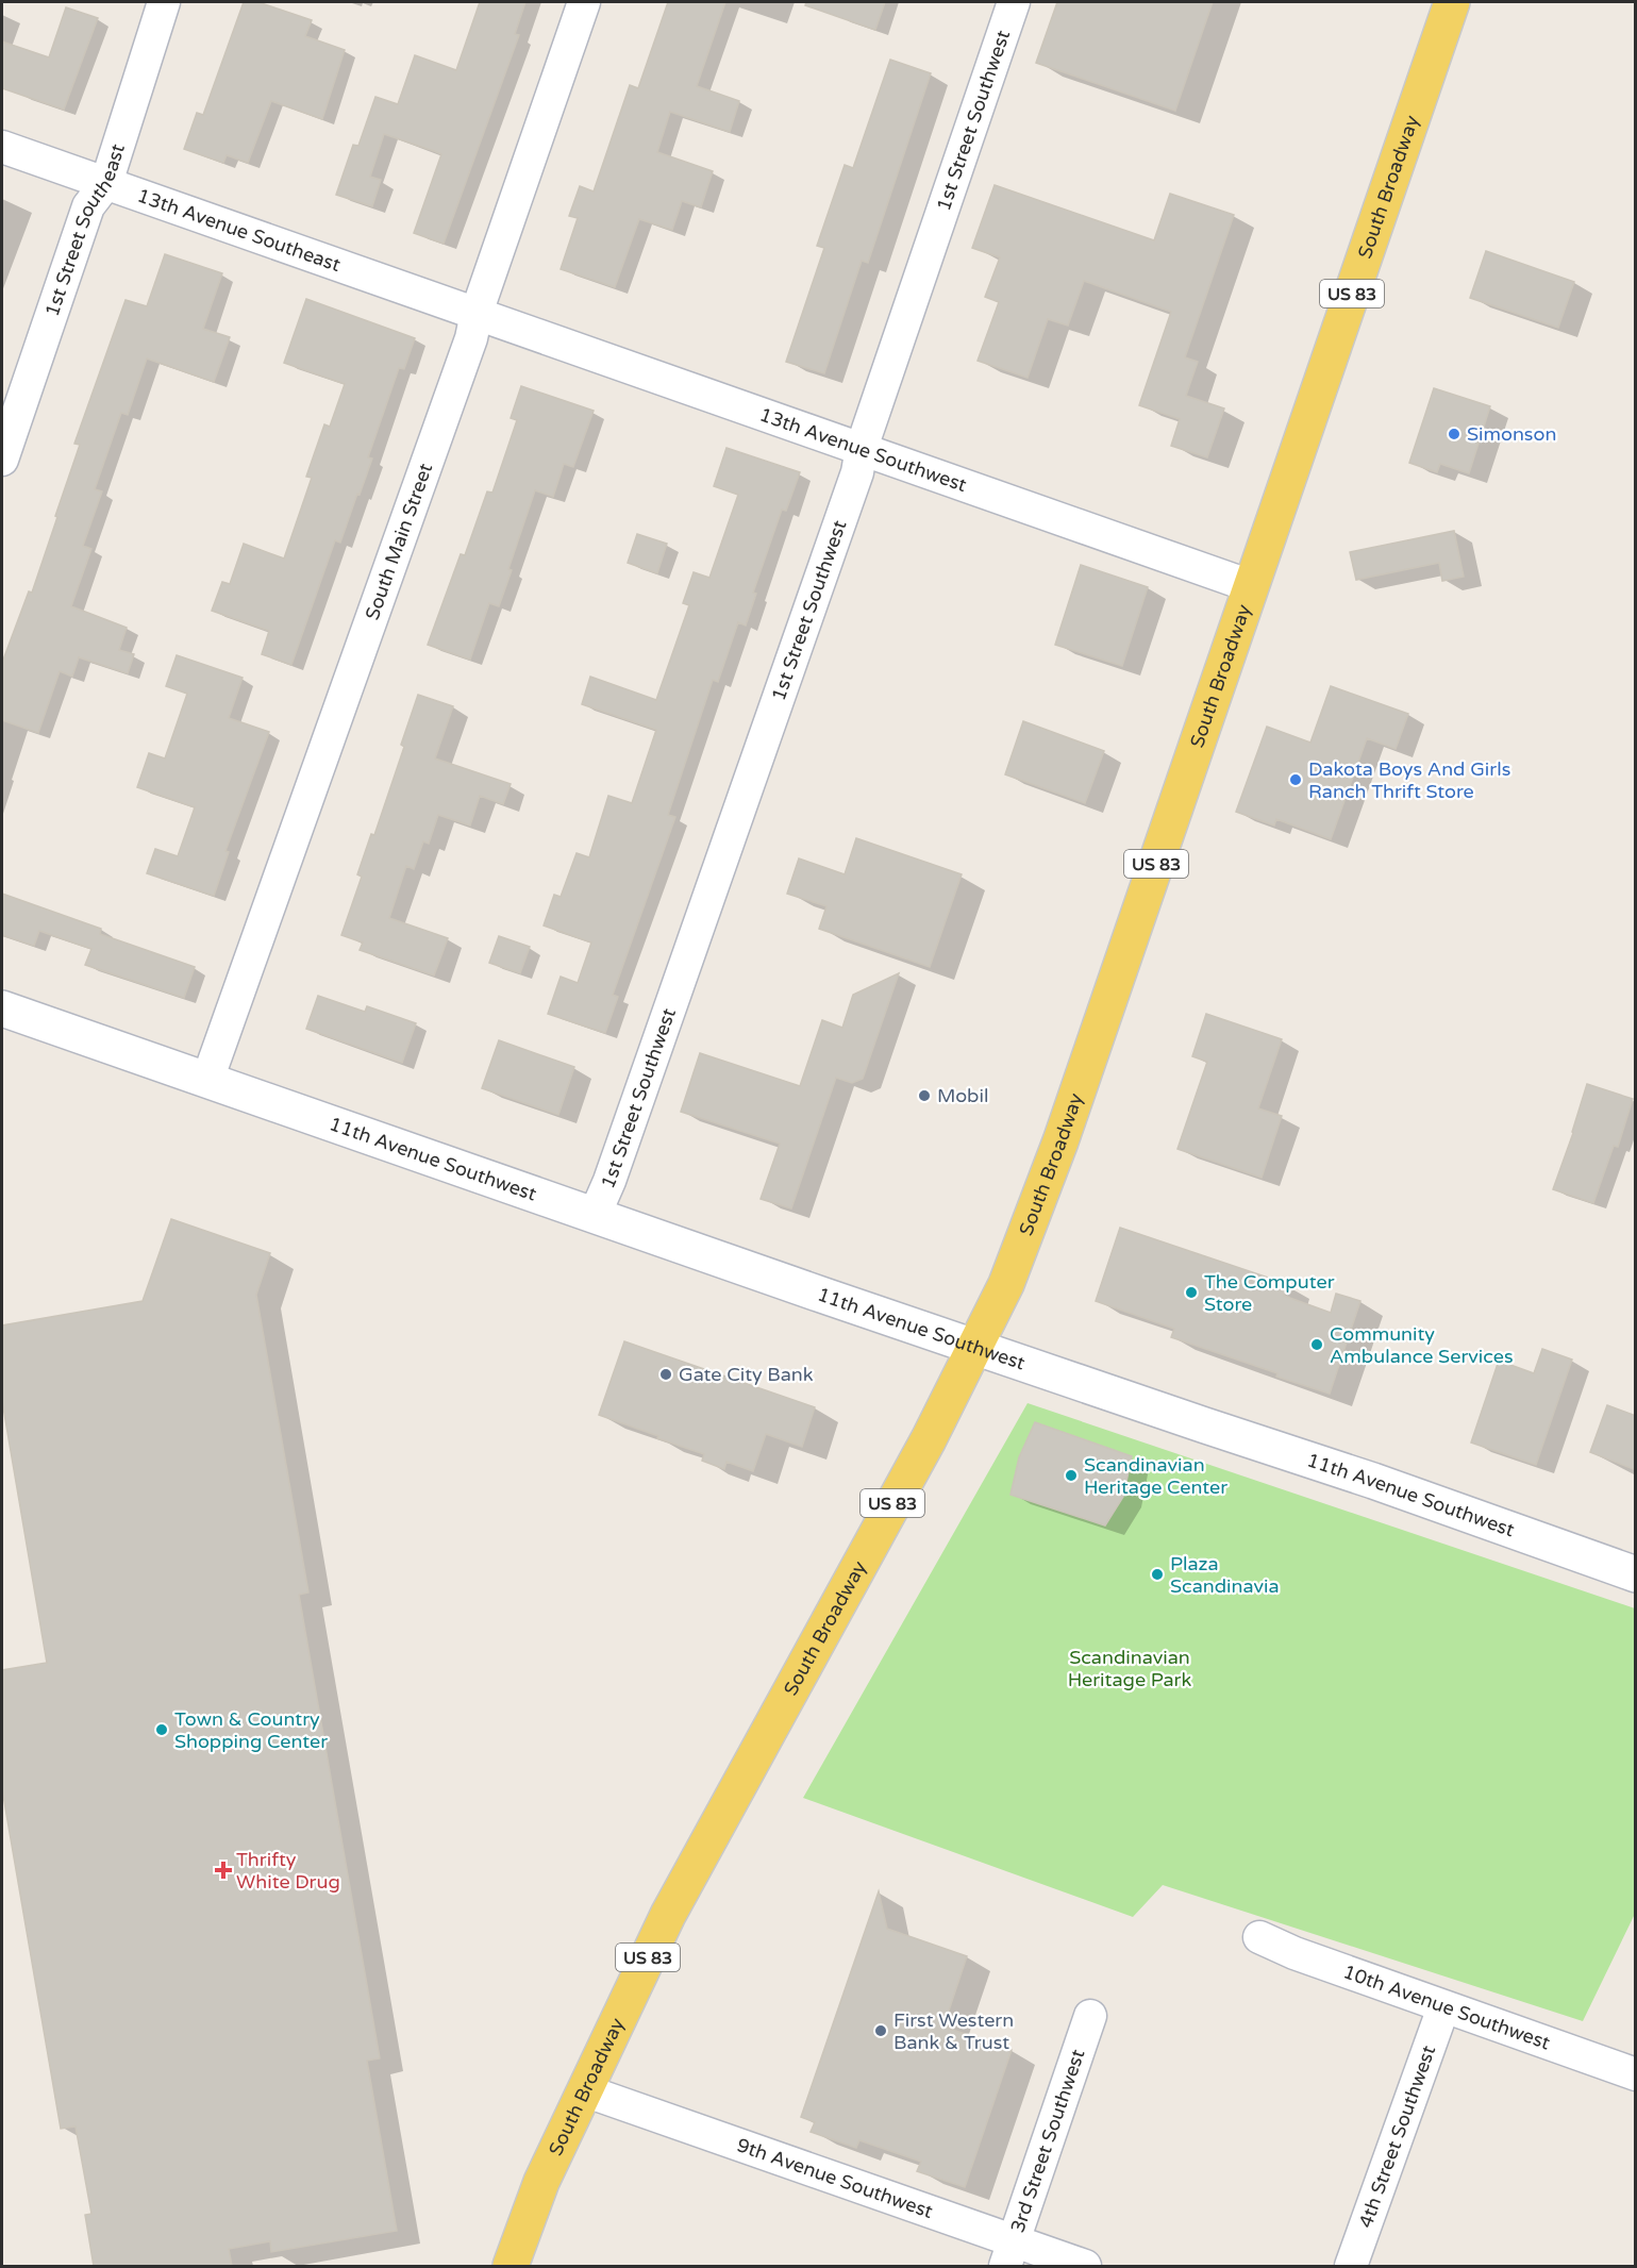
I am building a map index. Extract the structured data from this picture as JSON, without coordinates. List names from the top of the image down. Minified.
{"streets":{"main road":["South Broadway","US 83"],"street":["1st Street Southwest","13th Avenue Southeast","1st Street Southeast","13th Avenue Southwest","South Main Street","11th Avenue Southwest","10th Avenue Southwest","4th Street Southwest","3rd Street Southwest","9th Avenue Southwest"]},"crossings":[["1st Street Southwest","13th Avenue Southwest"],["1st Street Southwest","11th Avenue Southwest"],["South Broadway","13th Avenue Southwest"],["South Broadway","11th Avenue Southwest"],["South Broadway","9th Avenue Southwest"],["13th Avenue Southeast","1st Street Southeast"],["13th Avenue Southeast","13th Avenue Southwest"],["13th Avenue Southeast","South Main Street"],["13th Avenue Southwest","South Main Street"],["South Main Street","11th Avenue Southwest"],["10th Avenue Southwest","4th Street Southwest"],["3rd Street Southwest","9th Avenue Southwest"]],"parks":["Scandinavian Heritage Park"],"places":{"other":["Simonson","Dakota Boys And Girls Ranch Thrift Store","Mobil","The Computer Store","Community Ambulance Services","Gate City Bank","Scandinavian Heritage Center","Plaza Scandinavia","Town & Country Shopping Center","First Western Bank & Trust"],"health":["Thrifty White Drug"]}}
